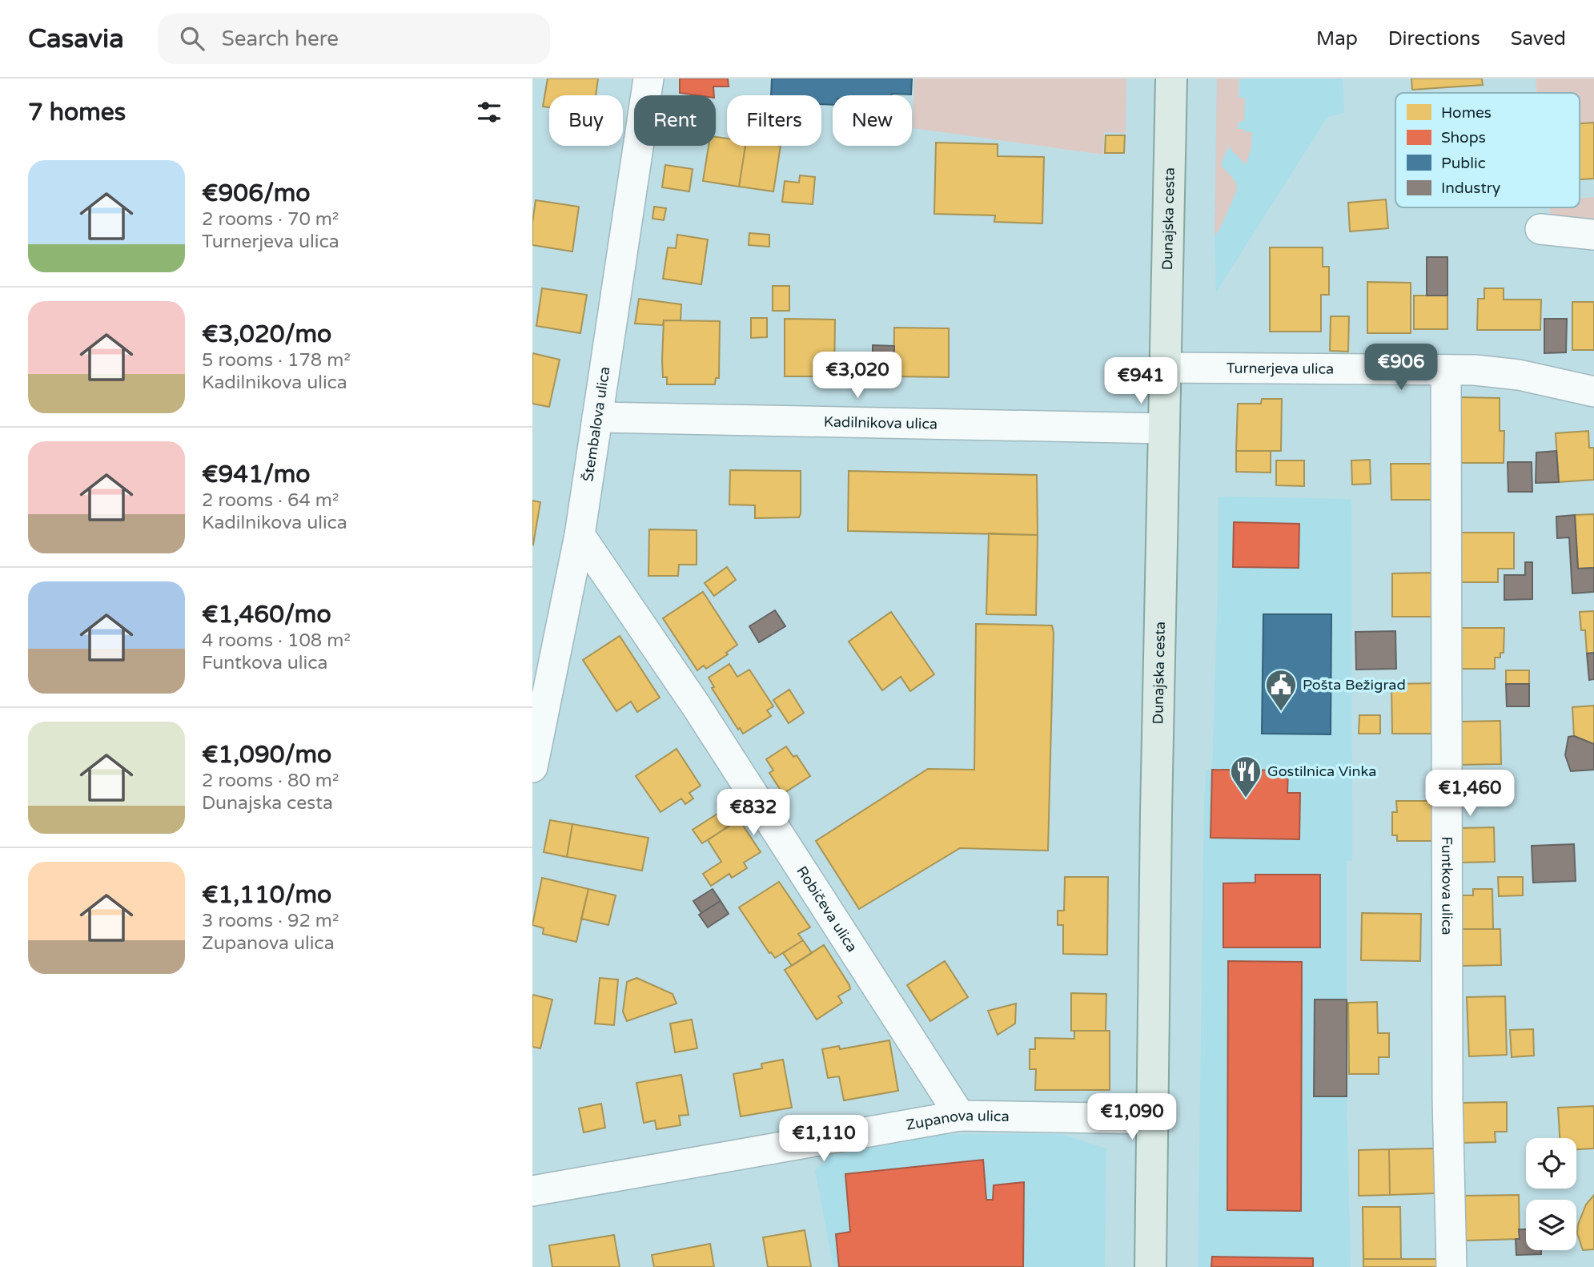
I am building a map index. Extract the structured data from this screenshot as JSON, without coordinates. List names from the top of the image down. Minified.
{"streets":{"main road":["Dunajska cesta"],"street":["Turnerjeva ulica","Kadilnikova ulica","Štembalova ulica","Funtkova ulica","Robičeva ulica","Zupanova ulica"]},"crossings":[["Dunajska cesta","Turnerjeva ulica"],["Dunajska cesta","Kadilnikova ulica"],["Dunajska cesta","Zupanova ulica"],["Turnerjeva ulica","Funtkova ulica"],["Kadilnikova ulica","Štembalova ulica"],["Štembalova ulica","Robičeva ulica"],["Robičeva ulica","Zupanova ulica"]],"places":{"public building":["Pošta Bežigrad"],"restaurant":["Gostilnica Vinka"]},"legend":["Homes","Shops","Public","Industry"],"page":{"header":"Casavia","search":"Search here","nav":["Map","Directions","Saved"],"heading":"7 homes","chip":["Buy","Rent","Filters","New"],"list":[{"name":"€906/mo","note":"2 rooms · 70 m² · Turnerjeva ulica"},{"name":"€3,020/mo","note":"5 rooms · 178 m² · Kadilnikova ulica"},{"name":"€941/mo","note":"2 rooms · 64 m² · Kadilnikova ulica"},{"name":"€1,460/mo","note":"4 rooms · 108 m² · Funtkova ulica"},{"name":"€1,090/mo","note":"2 rooms · 80 m² · Dunajska cesta"},{"name":"€1,110/mo","note":"3 rooms · 92 m² · Zupanova ulica"}],"price":["€906","€3,020","€941","€1,460","€832","€1,090","€1,110"]}}
